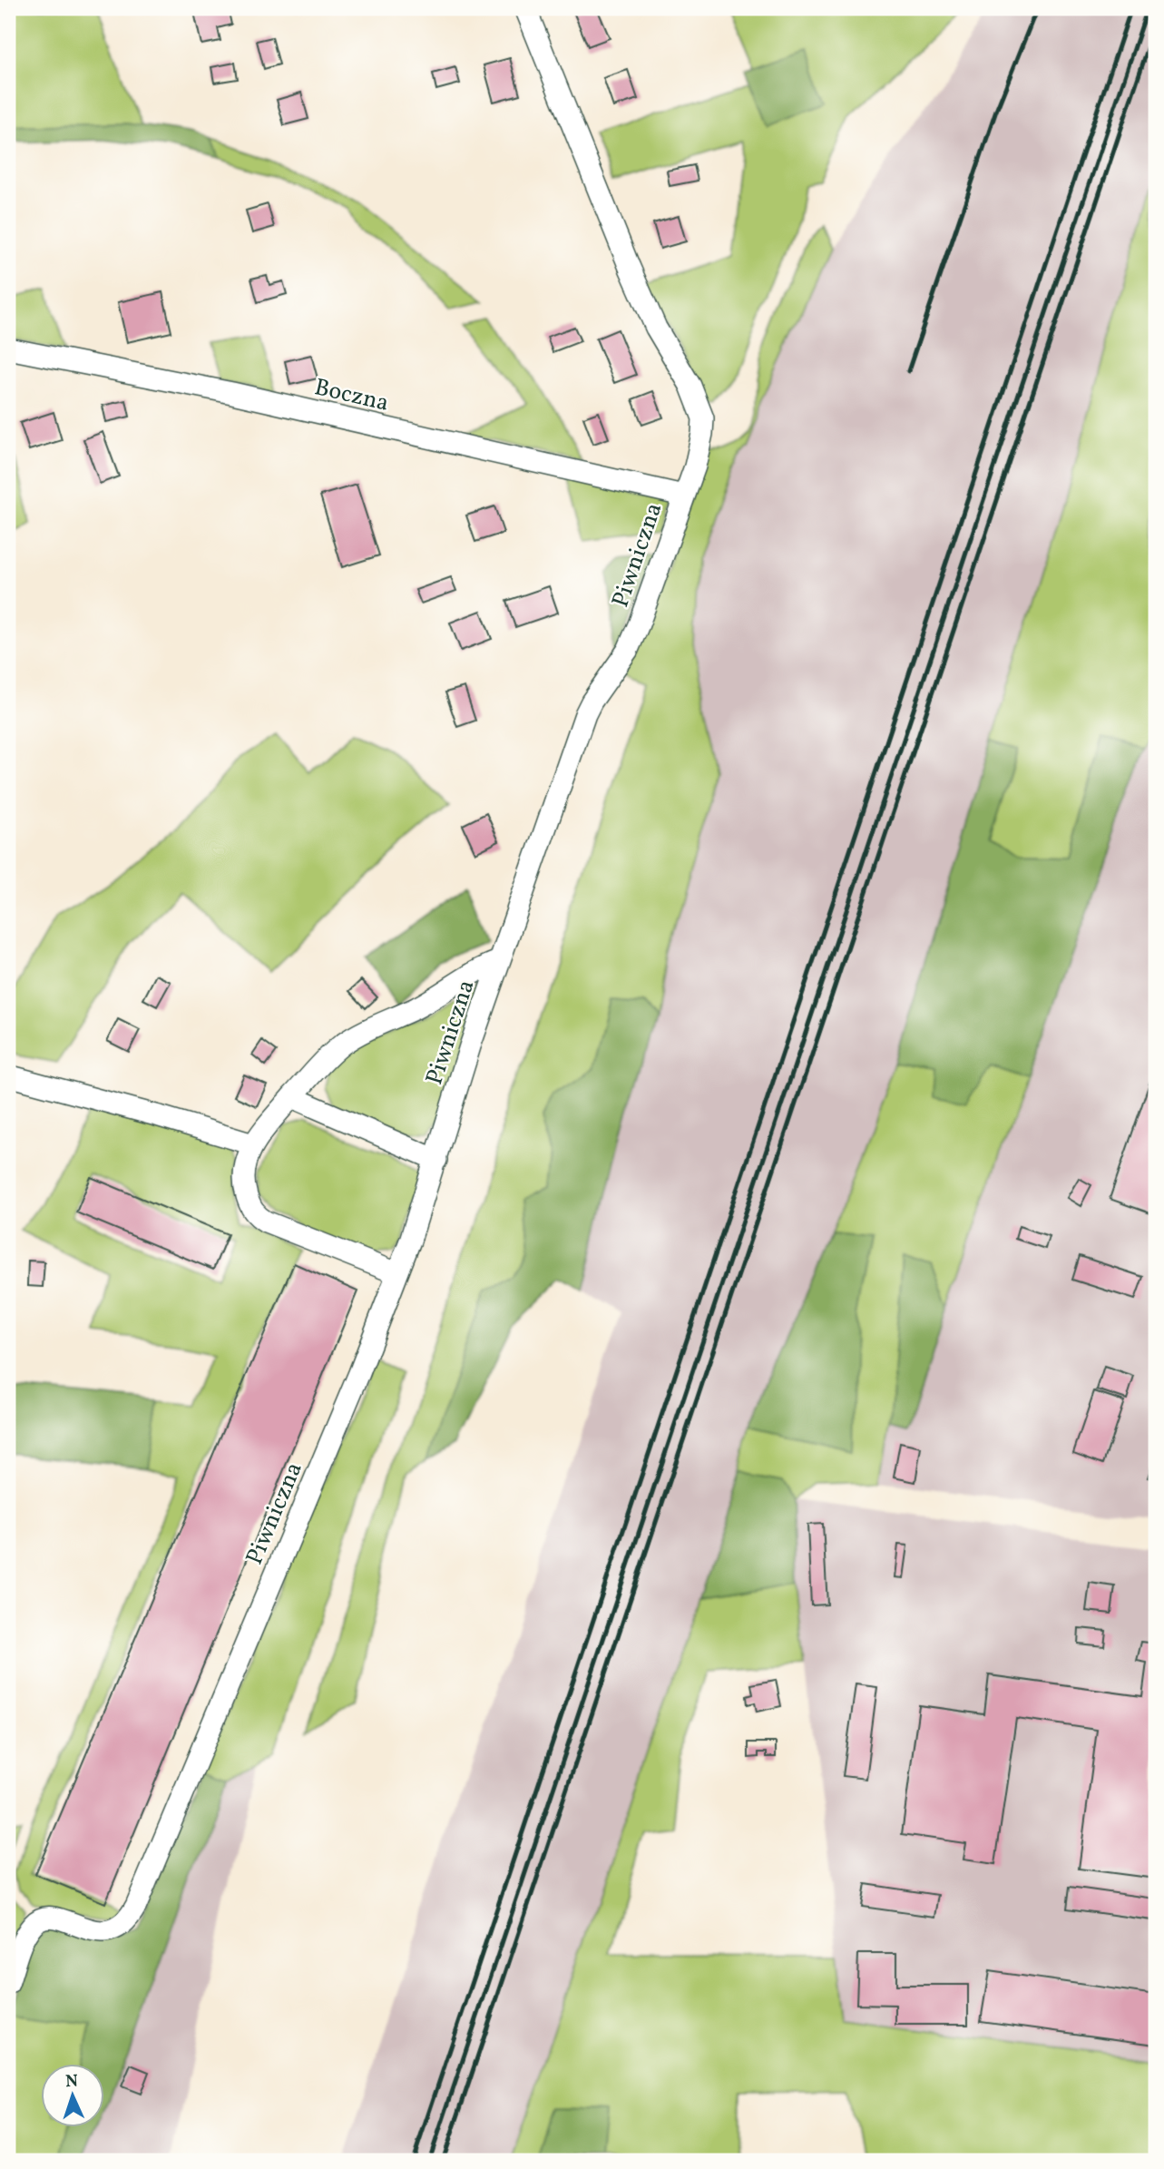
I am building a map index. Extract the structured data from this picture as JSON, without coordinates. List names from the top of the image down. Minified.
{"streets":{"street":["Boczna","Piwniczna"]},"crossings":[["Boczna","Piwniczna"]],"north":"top"}
